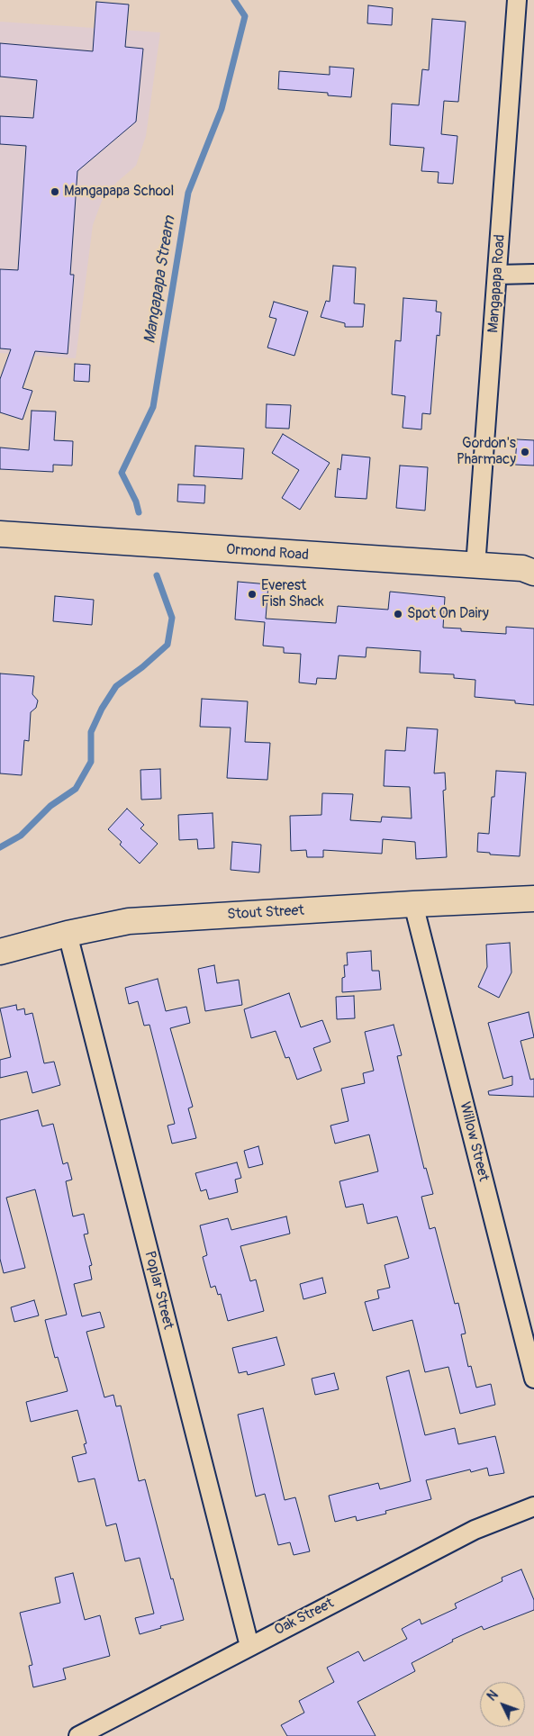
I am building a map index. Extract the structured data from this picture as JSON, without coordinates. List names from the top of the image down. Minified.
{"streets":{"street":["Mangapapa Road","Ormond Road","Stout Street","Willow Street","Poplar Street","Oak Street"]},"crossings":[["Mangapapa Road","Ormond Road"],["Stout Street","Willow Street"],["Stout Street","Poplar Street"],["Poplar Street","Oak Street"]],"water":["Mangapapa Stream"],"places":["Mangapapa School","Gordon's Pharmacy","Everest Fish Shack","Spot On Dairy"],"north":"top left"}
